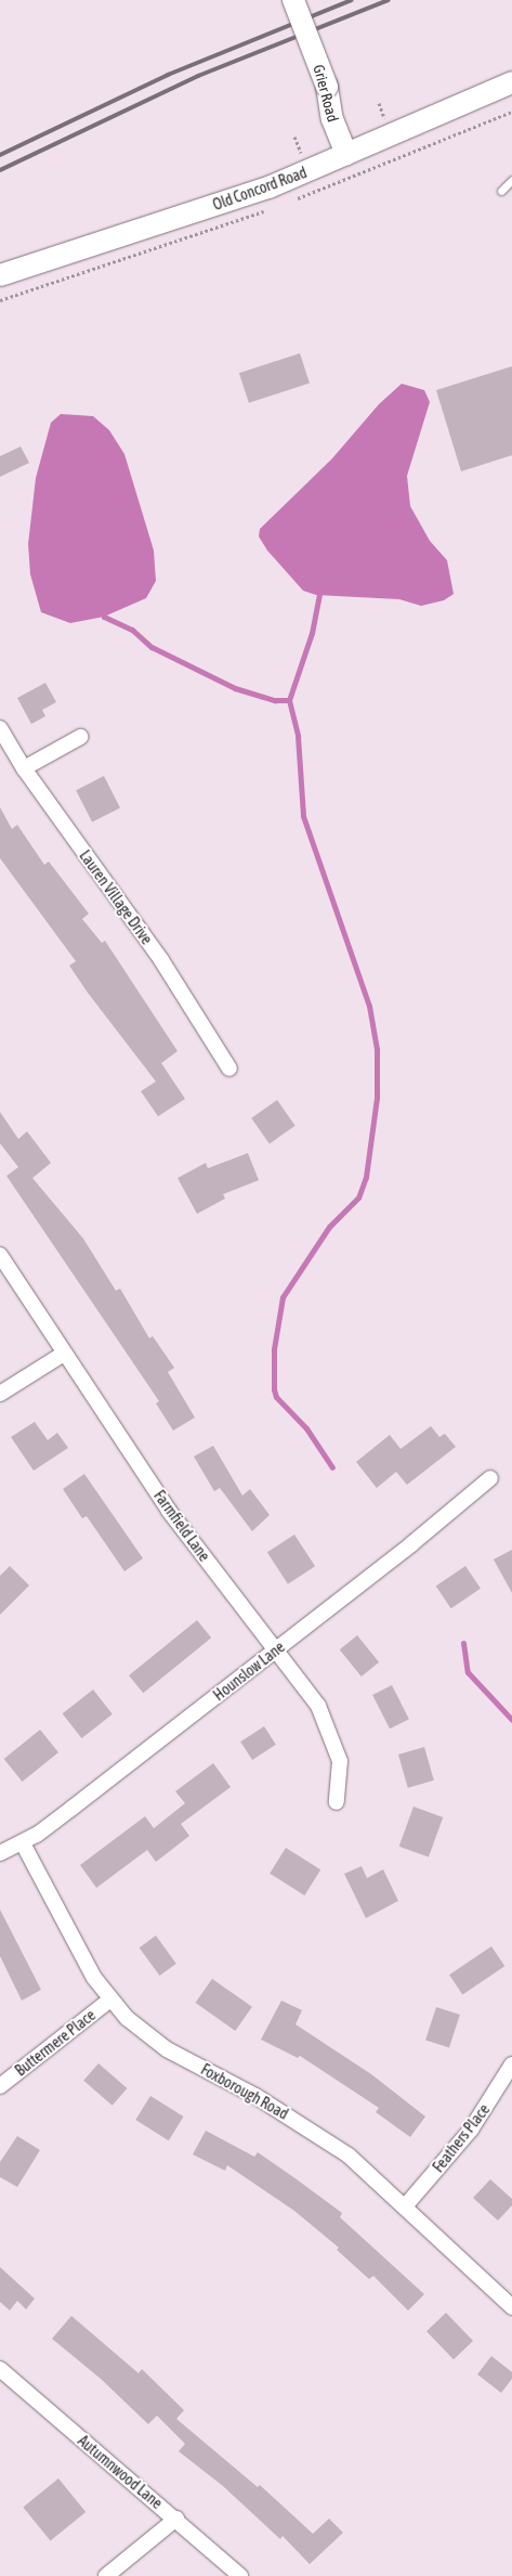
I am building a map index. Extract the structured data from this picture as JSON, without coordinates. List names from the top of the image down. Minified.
{"streets":{"street":["Grier Road","Old Concord Road","Lauren Village Drive","Farmfield Lane","Hounslow Lane","Buttermere Place","Foxborough Road","Feathers Place","Autumnwood Lane"]},"crossings":[["Grier Road","Old Concord Road"],["Farmfield Lane","Hounslow Lane"],["Hounslow Lane","Foxborough Road"],["Buttermere Place","Foxborough Road"],["Foxborough Road","Feathers Place"]]}
